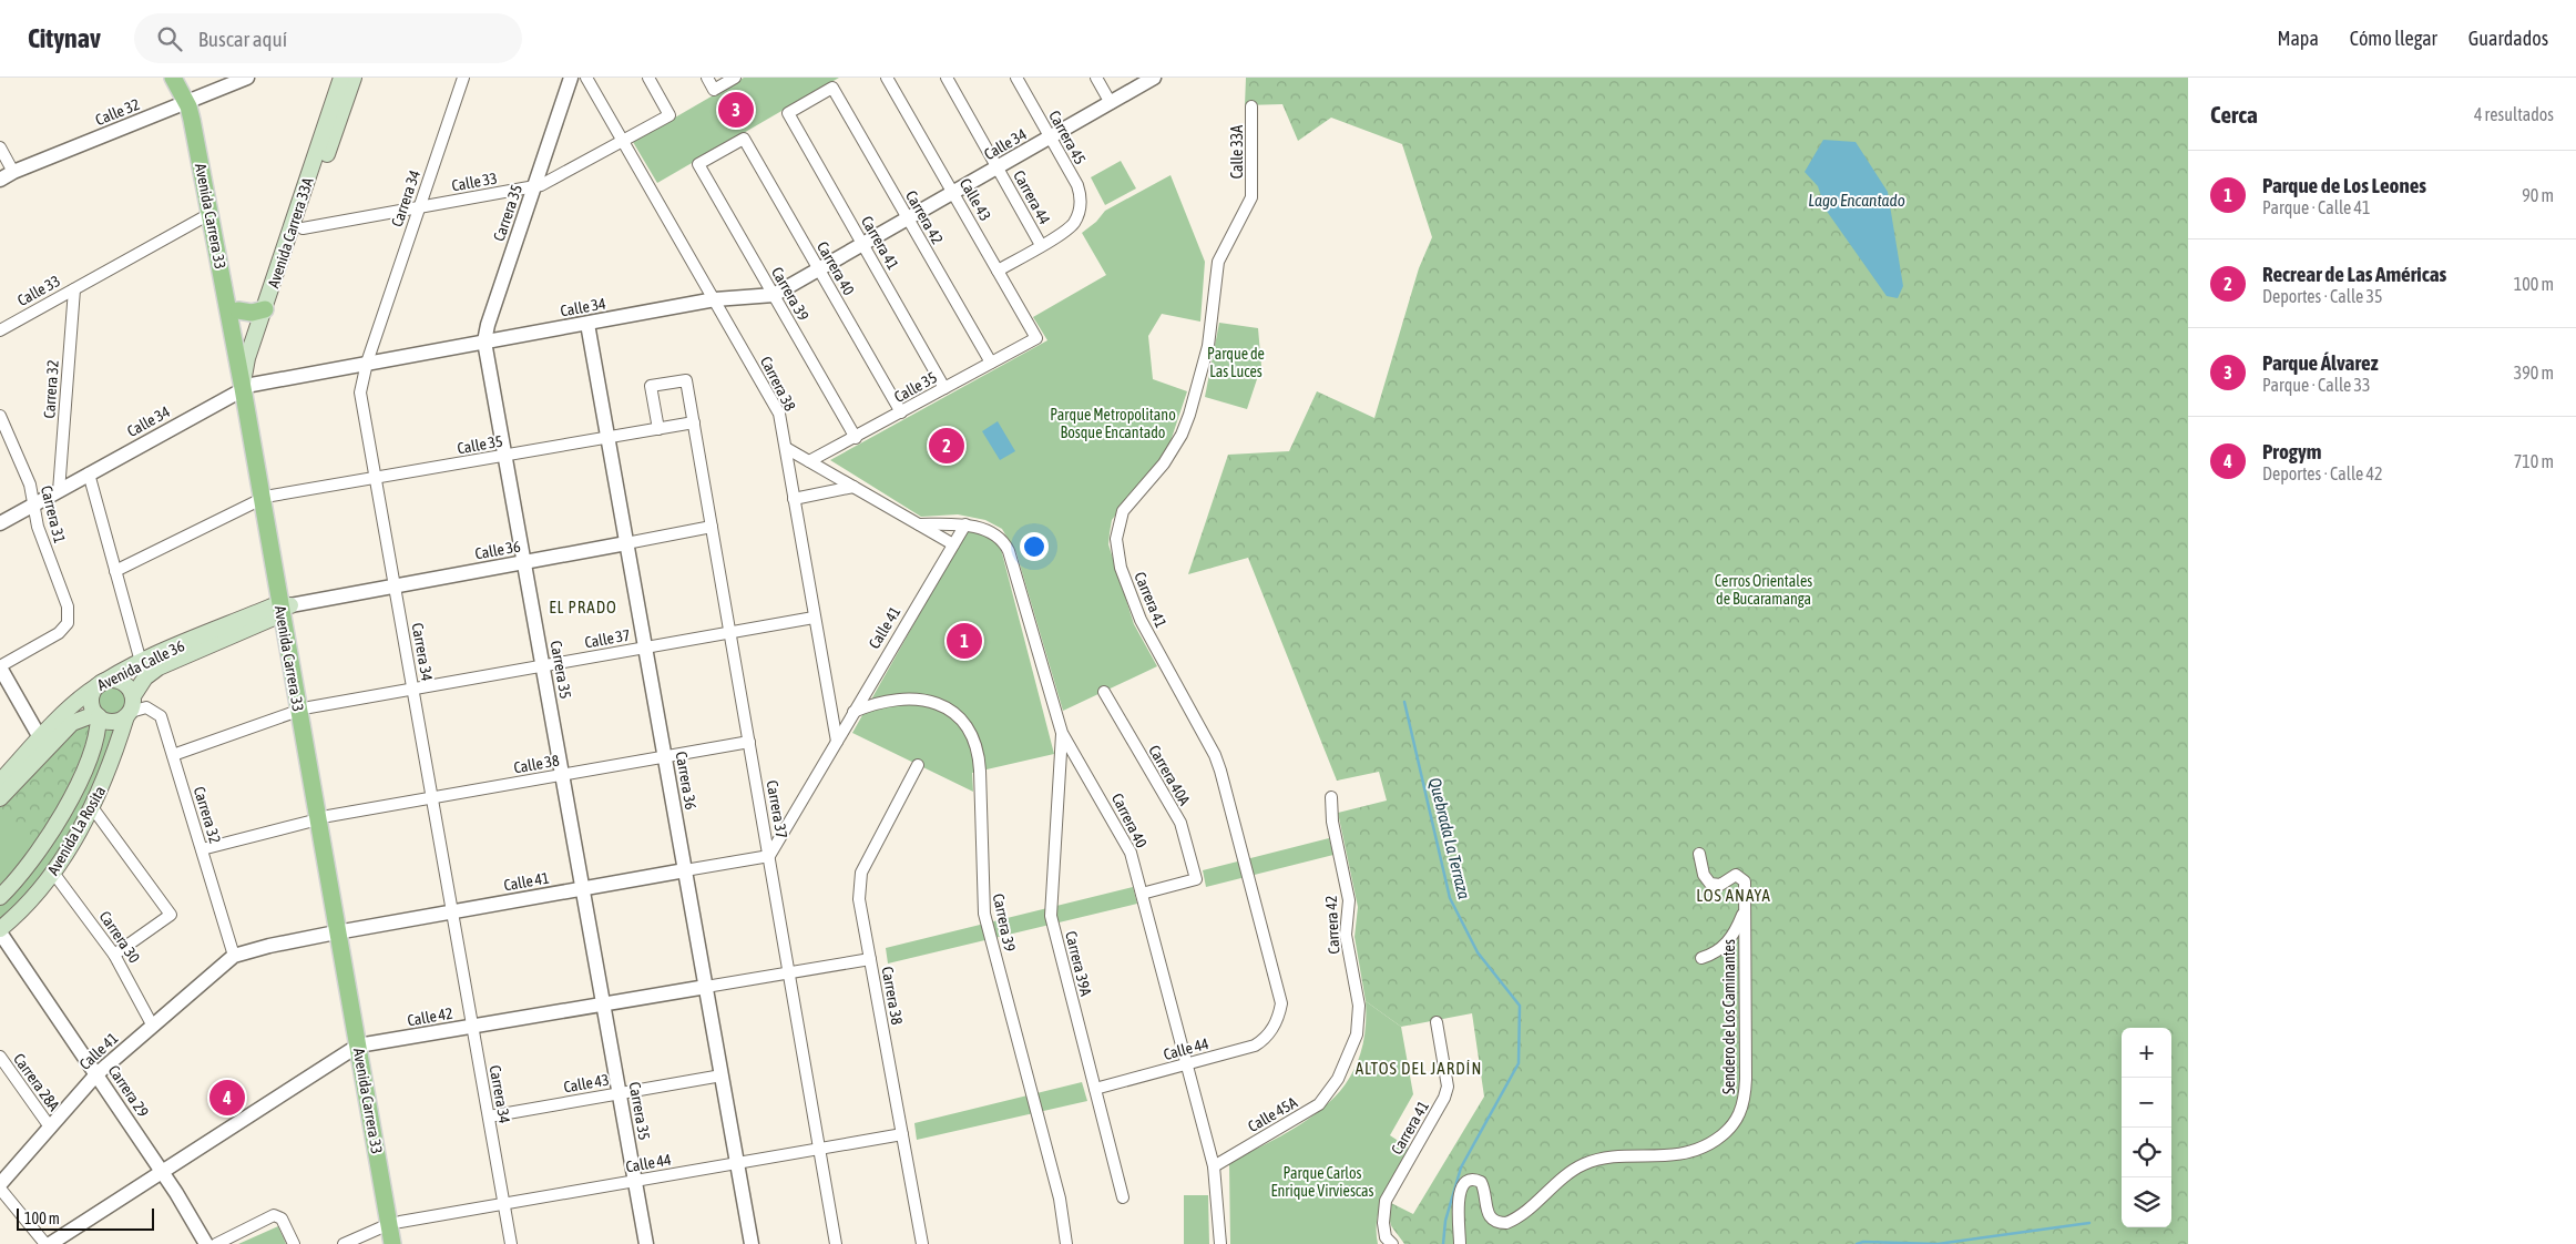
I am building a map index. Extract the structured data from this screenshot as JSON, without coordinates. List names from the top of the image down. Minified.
{"streets":{"main road":["Avenida Carrera 33","Avenida Carrera 33A","Avenida Calle 36","Avenida La Rosita"],"street":["Calle 32","Carrera 45","Calle 34","Calle 33A","Calle 33","Carrera 44","Carrera 34","Calle 43","Carrera 35","Carrera 42","Carrera 41","Carrera 40","Carrera 39","Carrera 38","Calle 35","Carrera 32","Carrera 31","Calle 36","Calle 41","Calle 37","Calle 38","Carrera 40A","Carrera 36","Carrera 37","Carrera 30","Carrera 39A","Calle 42","Sendero de Los Caminantes","Calle 44","Carrera 28A","Carrera 29","Calle 45A"]},"crossings":[["Calle 32","Avenida Carrera 33"],["Carrera 45","Calle 34"],["Carrera 45","Carrera 44"],["Calle 34","Carrera 44"],["Calle 34","Carrera 34"],["Calle 34","Calle 43"],["Calle 34","Carrera 35"],["Calle 34","Avenida Carrera 33"],["Calle 34","Carrera 42"],["Calle 34","Avenida Carrera 33A"],["Calle 34","Carrera 41"],["Calle 34","Carrera 40"],["Calle 34","Carrera 39"],["Calle 34","Carrera 38"],["Calle 34","Carrera 32"],["Calle 34","Carrera 31"],["Calle 34","Carrera 36"],["Calle 33A","Carrera 41"],["Calle 33","Carrera 34"],["Calle 33","Carrera 35"],["Calle 33","Avenida Carrera 33"],["Calle 33","Avenida Carrera 33A"],["Calle 33","Carrera 38"],["Calle 33","Carrera 32"],["Carrera 34","Calle 43"],["Carrera 34","Calle 35"],["Carrera 34","Calle 36"],["Carrera 34","Calle 41"],["Carrera 34","Calle 37"],["Carrera 34","Calle 38"],["Carrera 34","Calle 42"],["Carrera 34","Calle 44"],["Calle 43","Carrera 35"],["Calle 43","Calle 35"],["Calle 43","Carrera 36"],["Carrera 35","Calle 35"],["Carrera 35","Calle 36"],["Carrera 35","Calle 41"],["Carrera 35","Calle 37"],["Carrera 35","Calle 38"],["Carrera 35","Calle 42"],["Carrera 35","Calle 44"],["Avenida Carrera 33","Avenida Carrera 33A"],["Avenida Carrera 33","Calle 35"],["Avenida Carrera 33","Calle 36"],["Avenida Carrera 33","Calle 41"],["Avenida Carrera 33","Calle 37"],["Avenida Carrera 33","Avenida Calle 36"],["Avenida Carrera 33","Calle 38"],["Avenida Carrera 33","Calle 42"],["Avenida Carrera 33","Calle 44"],["Carrera 42","Carrera 41"],["Carrera 42","Calle 35"],["Carrera 42","Calle 45A"],["Carrera 41","Calle 35"],["Carrera 41","Calle 44"],["Carrera 40","Carrera 39"],["Carrera 40","Calle 35"],["Carrera 40","Calle 41"],["Carrera 40","Carrera 40A"],["Carrera 40","Carrera 39A"],["Carrera 40","Calle 44"],["Carrera 40","Calle 45A"],["Carrera 39","Calle 35"],["Carrera 39","Calle 41"],["Carrera 38","Calle 41"],["Carrera 38","Calle 37"],["Carrera 38","Calle 42"],["Carrera 38","Calle 44"],["Calle 35","Carrera 36"],["Calle 35","Carrera 37"],["Carrera 32","Calle 41"],["Carrera 32","Calle 37"],["Carrera 32","Avenida Calle 36"],["Carrera 32","Calle 38"],["Carrera 32","Avenida La Rosita"],["Calle 36","Avenida Calle 36"],["Calle 36","Carrera 36"],["Calle 36","Carrera 37"],["Calle 41","Carrera 36"],["Calle 41","Carrera 37"],["Calle 41","Carrera 30"],["Calle 41","Carrera 28A"],["Calle 41","Carrera 29"],["Calle 37","Carrera 36"],["Calle 37","Carrera 37"],["Avenida Calle 36","Avenida La Rosita"],["Calle 38","Carrera 36"],["Calle 38","Carrera 37"],["Carrera 36","Calle 42"],["Carrera 36","Calle 44"],["Carrera 37","Calle 42"],["Carrera 37","Calle 44"],["Avenida La Rosita","Carrera 30"],["Avenida La Rosita","Carrera 29"],["Carrera 39A","Calle 44"],["Calle 42","Carrera 29"]],"districts":["EL PRADO","LOS ANAYA","ALTOS DEL JARDÍN"],"water":["Lago Encantado","Quebrada La Terraza"],"parks":["Parque de Las Luces","Parque Metropolitano Bosque Encantado","Cerros Orientales de Bucaramanga","Parque Carlos Enrique Virviescas"],"scale_bar":"100 m","page":{"header":"Citynav","search":"Buscar aquí","nav":["Mapa","Cómo llegar","Guardados"],"heading":["Cerca","4 resultados"],"pins":["3","2","1","4"],"list":[{"mark":"1","name":"Parque de Los Leones","note":"Parque · Calle 41","value":"90 m"},{"mark":"2","name":"Recrear de Las Américas","note":"Deportes · Calle 35","value":"100 m"},{"mark":"3","name":"Parque Álvarez","note":"Parque · Calle 33","value":"390 m"},{"mark":"4","name":"Progym","note":"Deportes · Calle 42","value":"710 m"}],"map_buttons":["+","−"],"scale":"100 m"}}
